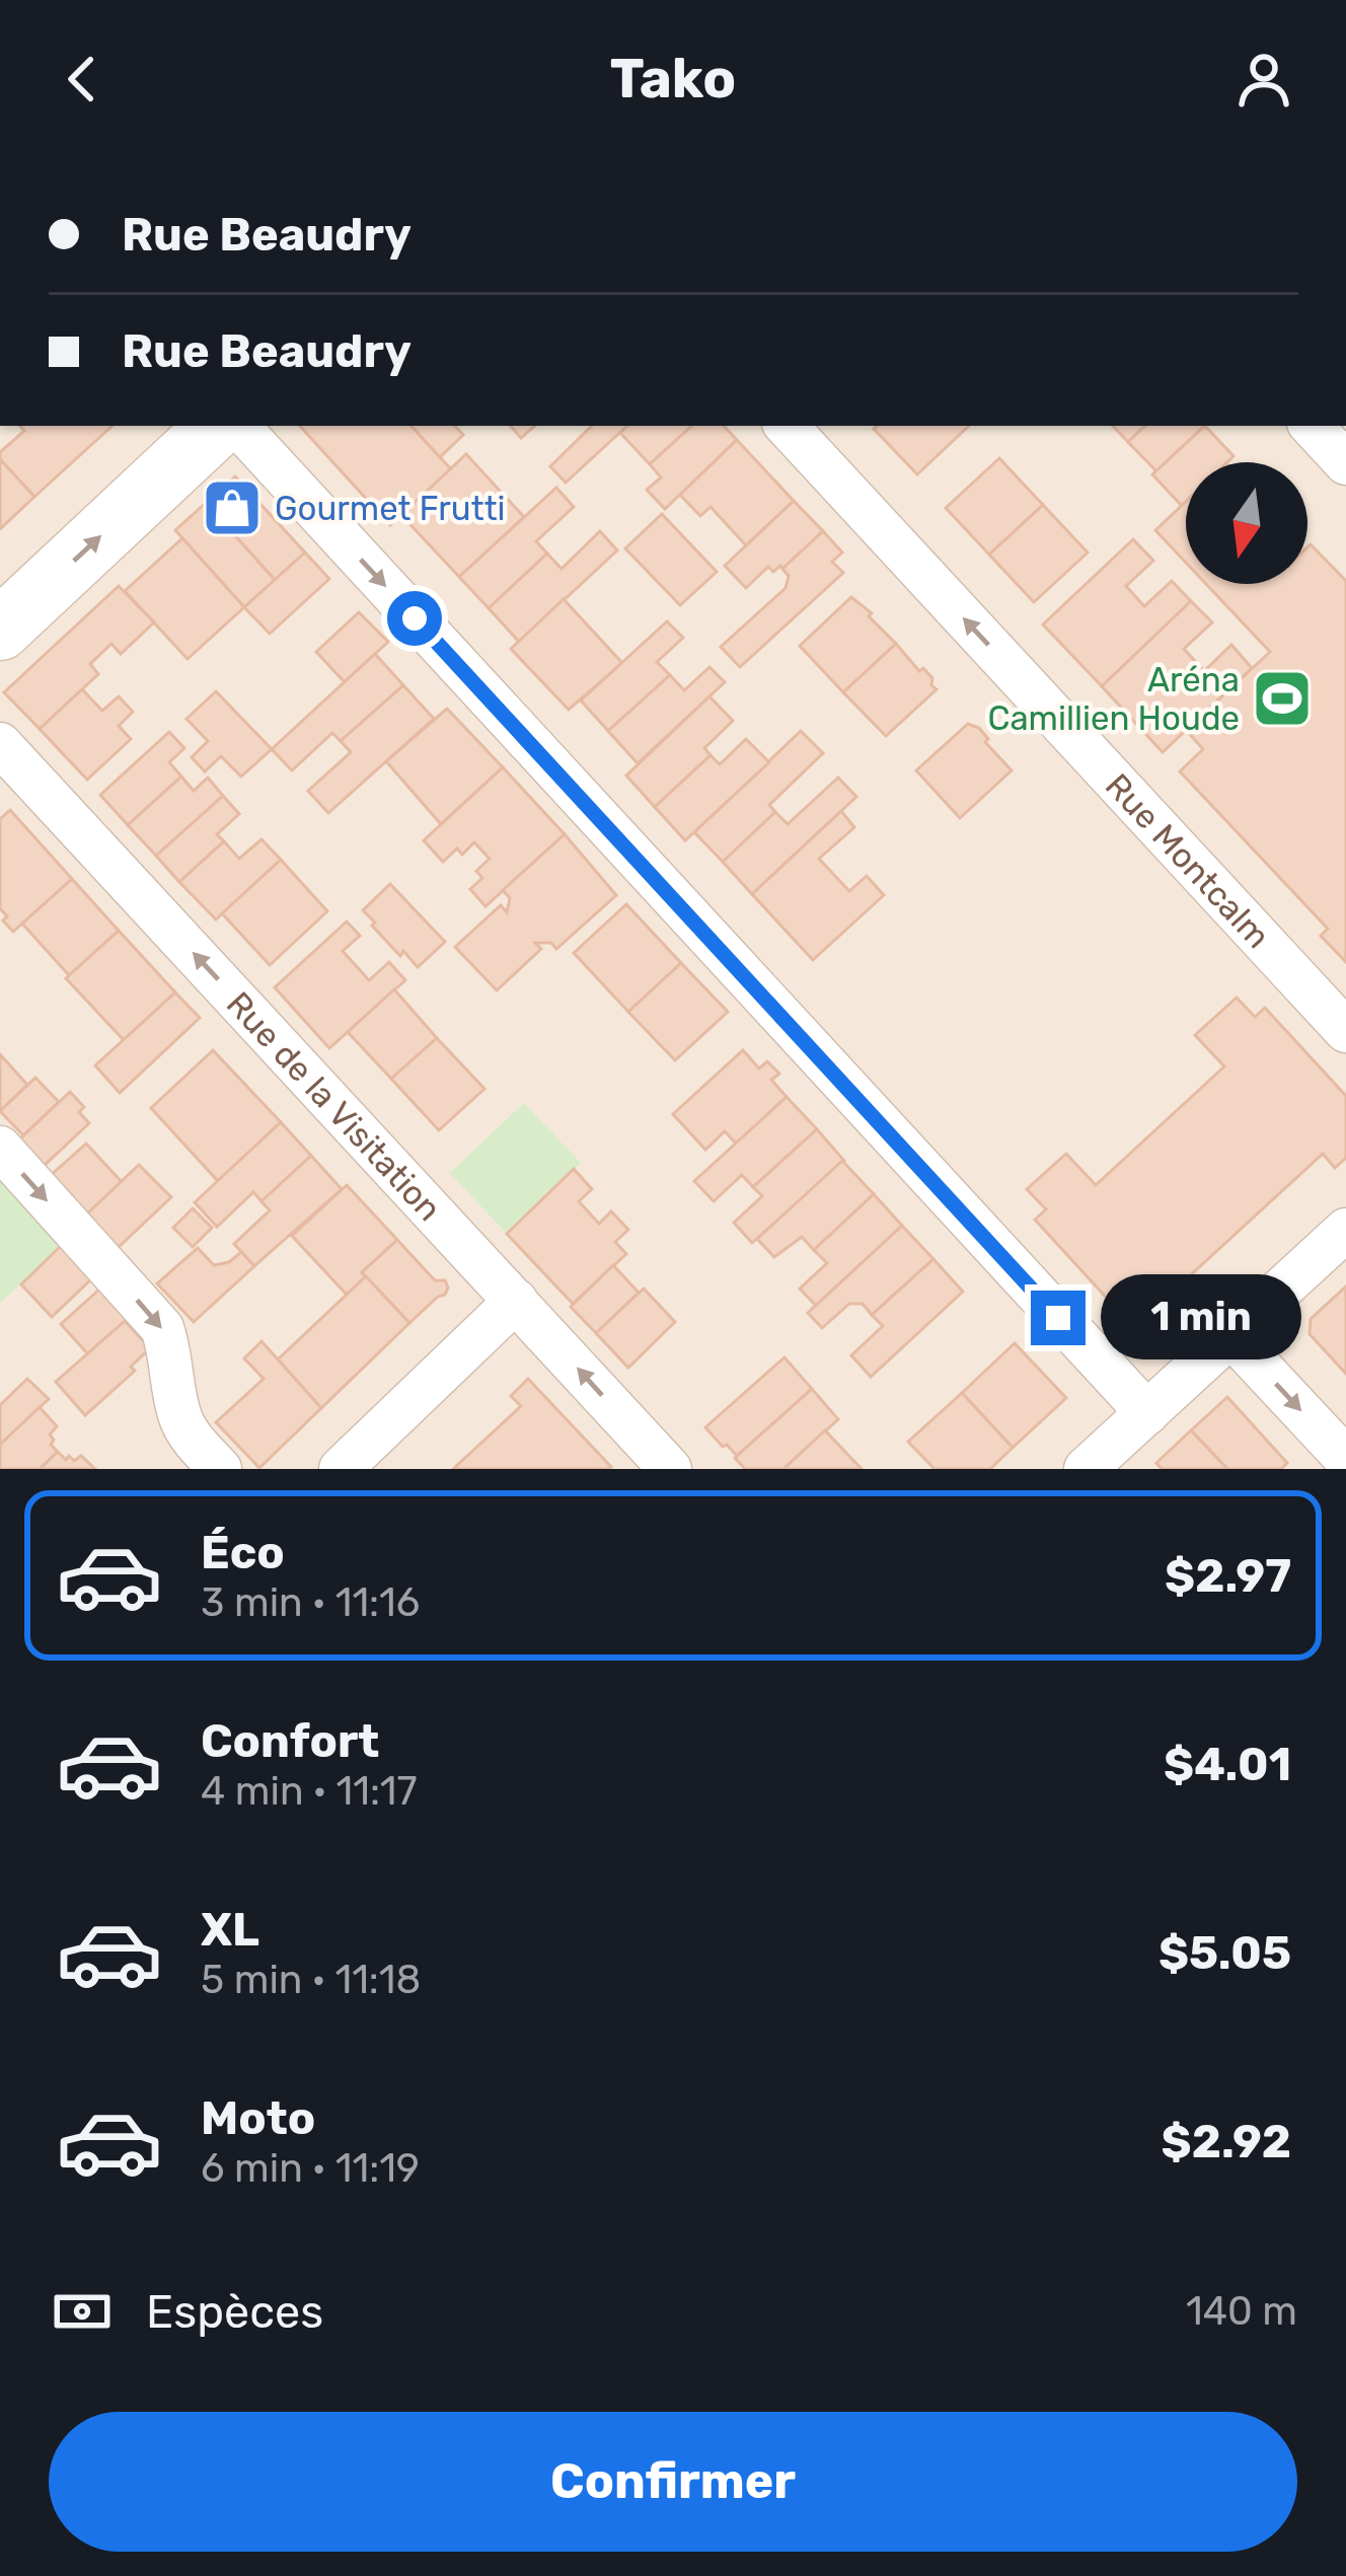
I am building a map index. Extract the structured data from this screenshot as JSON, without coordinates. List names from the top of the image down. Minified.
{"streets":{"street":["Rue Montcalm","Rue de la Visitation"]},"one_way":["Rue Montcalm"],"places":{"shop":["Gourmet Frutti"],"sports":["Aréna Camillien Houde"]},"north":"bottom","page":{"header":"Tako","banner":["Rue Beaudry","Rue Beaudry"],"bubble":"1 min","list":[{"name":"Éco","note":"3 min · 11:16","value":"$2.97"},{"name":"Confort","note":"4 min · 11:17","value":"$4.01"},{"name":"XL","note":"5 min · 11:18","value":"$5.05"},{"name":"Moto","note":"6 min · 11:19","value":"$2.92"}],"pay":["Espèces","140 m"],"buttons":"Confirmer"}}
